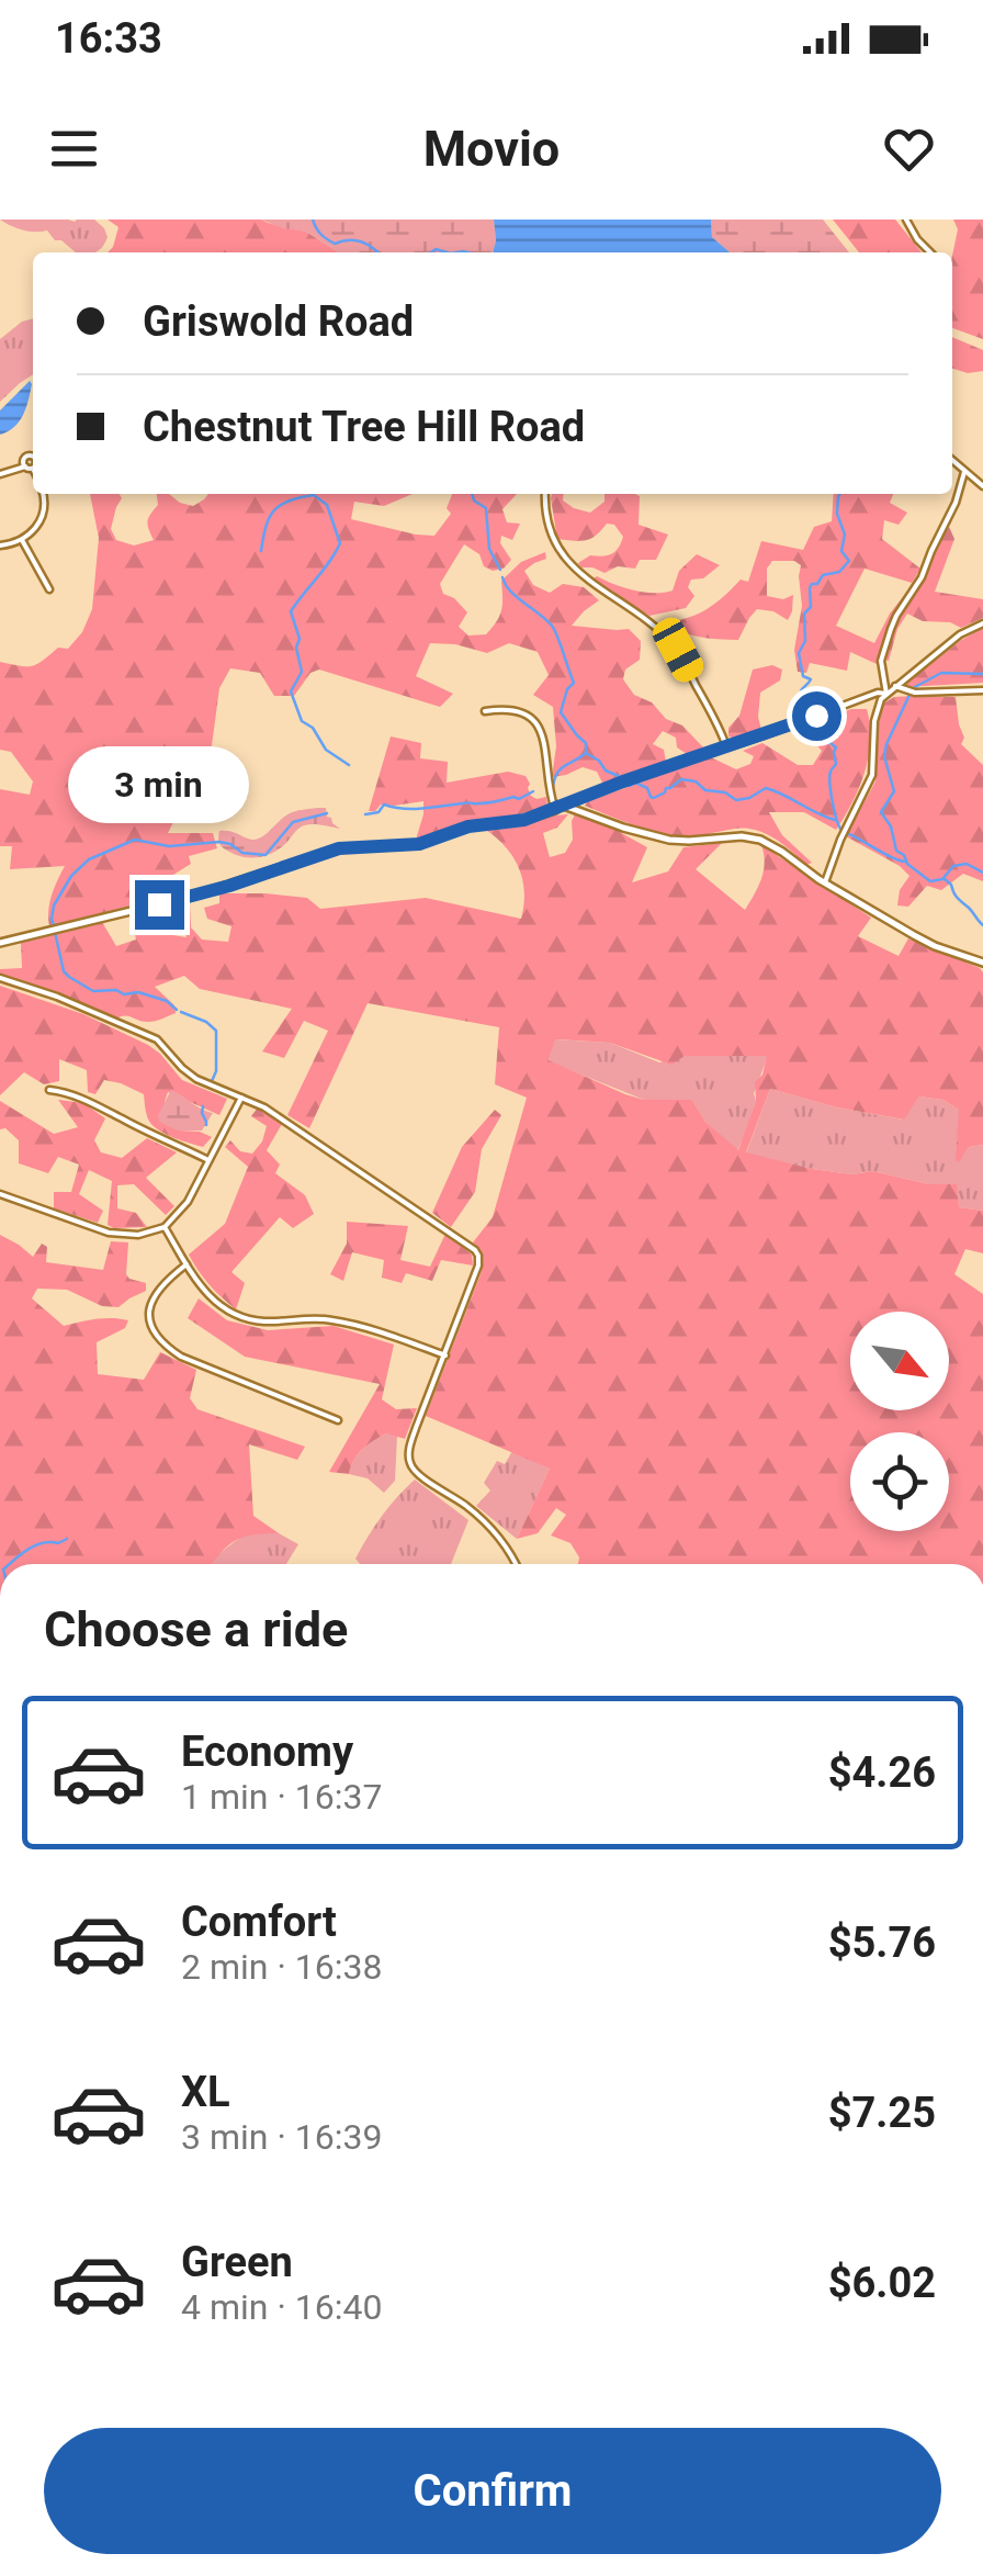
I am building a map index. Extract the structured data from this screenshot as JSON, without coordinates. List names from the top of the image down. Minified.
{"north":"bottom right","page":{"status":"16:33","header":"Movio","banner":["Griswold Road","Chestnut Tree Hill Road"],"bubble":"3 min","heading":"Choose a ride","list":[{"name":"Economy","note":"1 min · 16:37","value":"$4.26"},{"name":"Comfort","note":"2 min · 16:38","value":"$5.76"},{"name":"XL","note":"3 min · 16:39","value":"$7.25"},{"name":"Green","note":"4 min · 16:40","value":"$6.02"}],"buttons":"Confirm"}}
